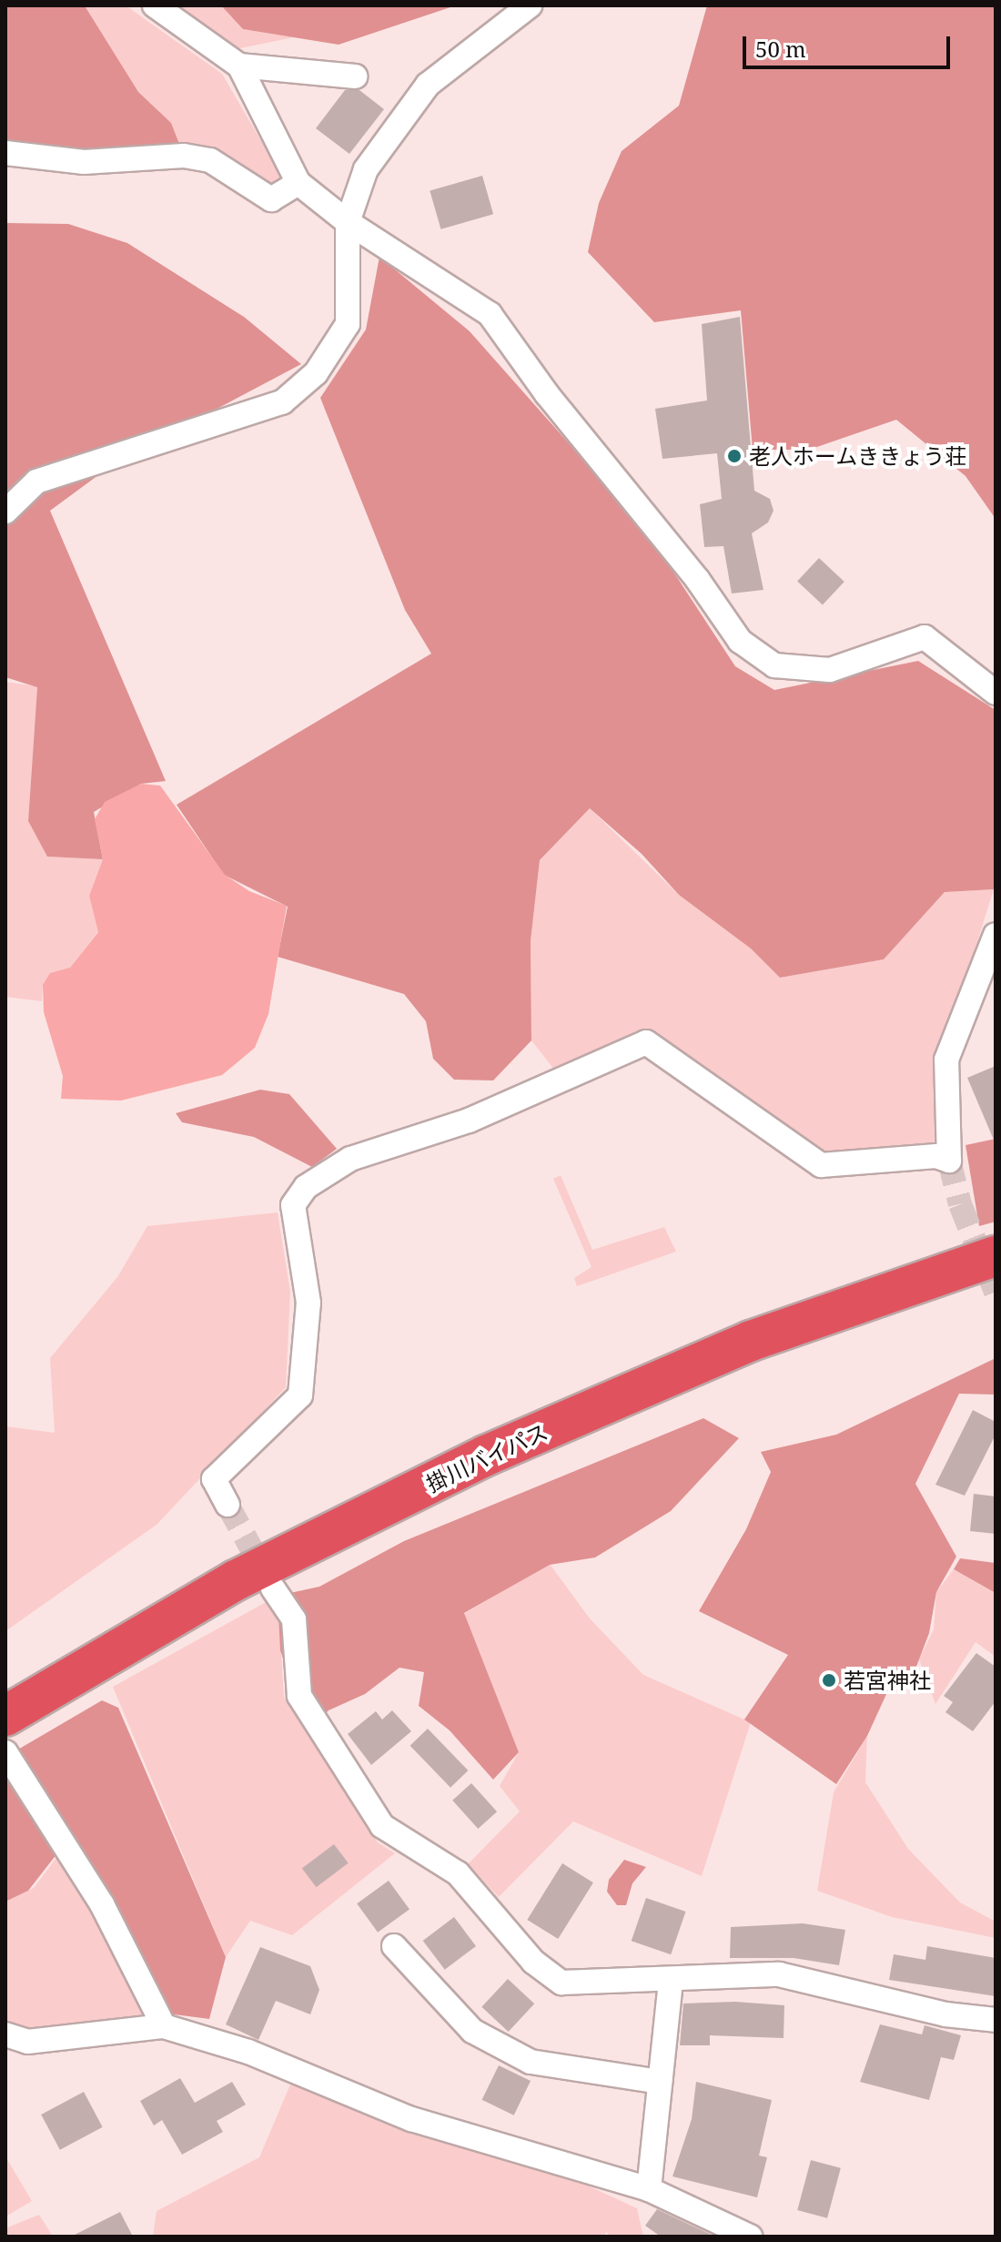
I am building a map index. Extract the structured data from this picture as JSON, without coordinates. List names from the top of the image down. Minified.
{"streets":{"highway":["掛川バイパス"]},"places":["老人ホームききょう荘","若宮神社"],"scale_bar":"50 m"}
